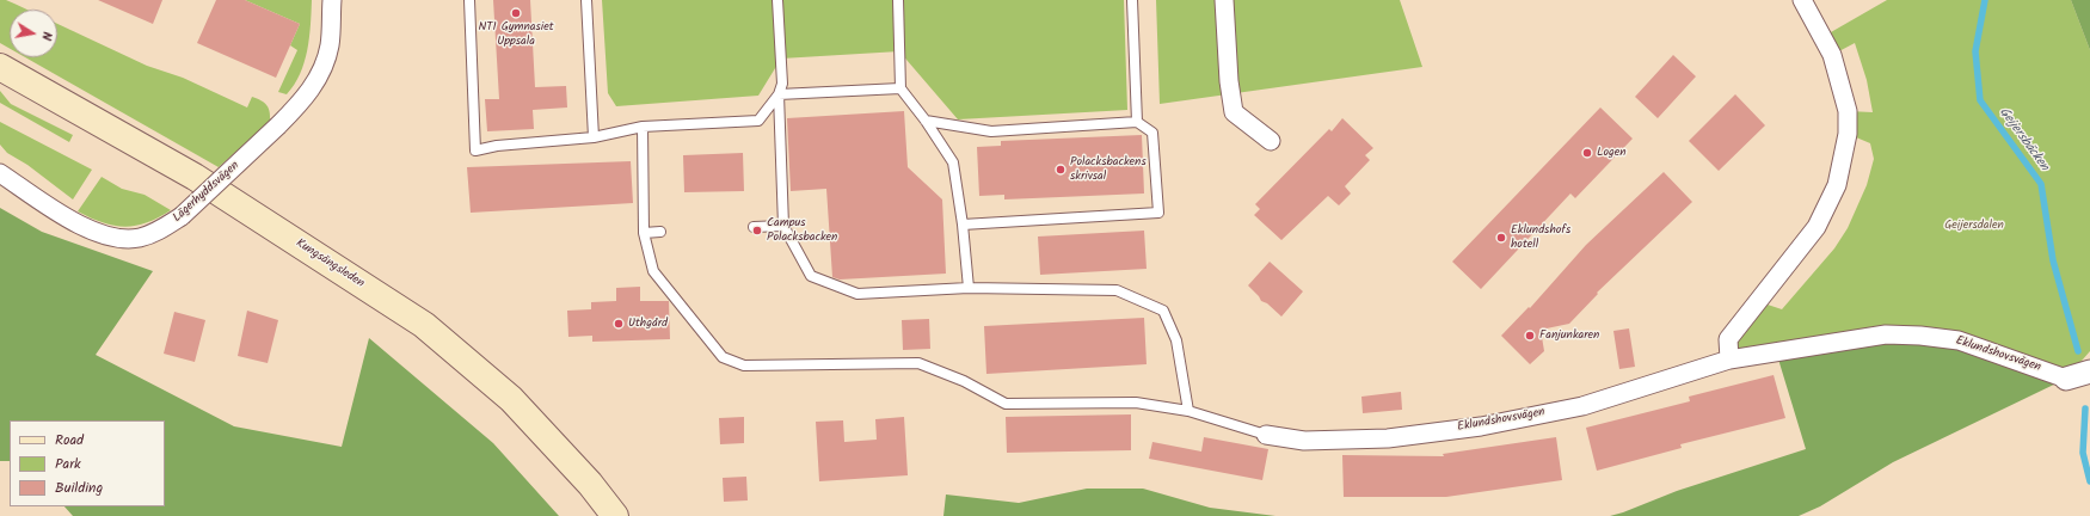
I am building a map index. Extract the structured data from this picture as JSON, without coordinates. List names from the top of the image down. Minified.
{"streets":{"main road":["Kungsängsleden"],"street":["Lägerhyddsvägen","Eklundshovsvägen"]},"water":["Geijersbäcken"],"parks":["Geijersdalen"],"places":["NTI Gymnasiet Uppsala","Logen","Polacksbackens skrivsal","Campus Polacksbacken","Eklundshofs hotell","Uthgård","Fanjunkaren"],"legend":["Road","Park","Building"],"north":"right"}
